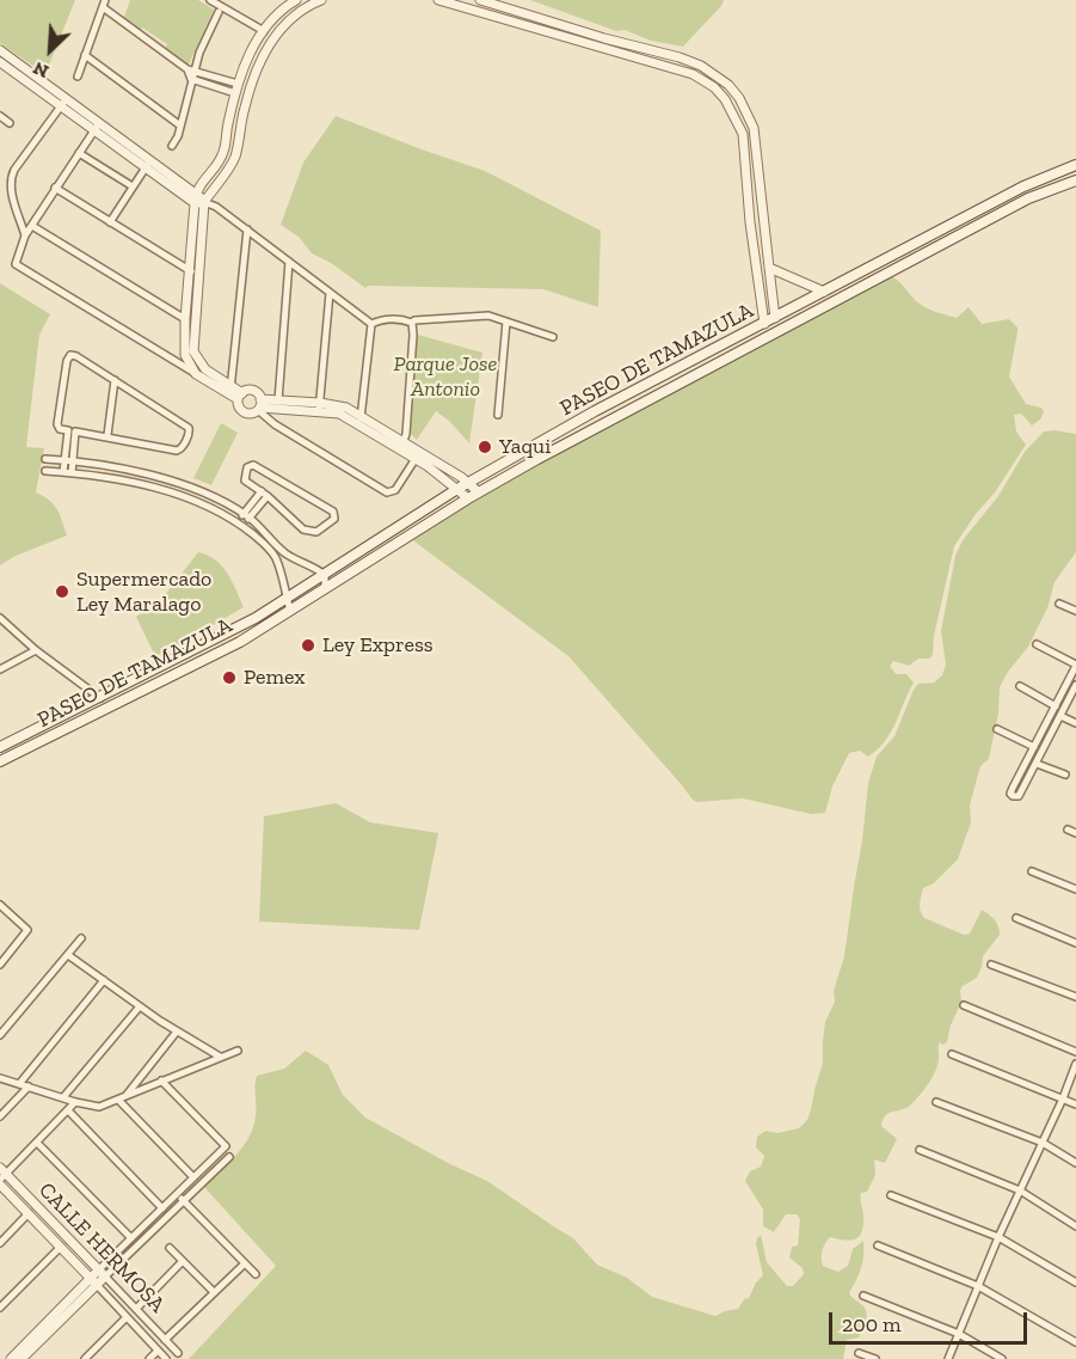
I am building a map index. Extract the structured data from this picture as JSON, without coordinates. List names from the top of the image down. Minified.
{"streets":{"main road":["PASEO DE TAMAZULA"],"street":["CALLE HERMOSA"]},"parks":["Parque Jose Antonio"],"places":["Yaqui","Supermercado Ley Maralago","Ley Express","Pemex"],"scale_bar":"200 m","north":"bottom left"}
